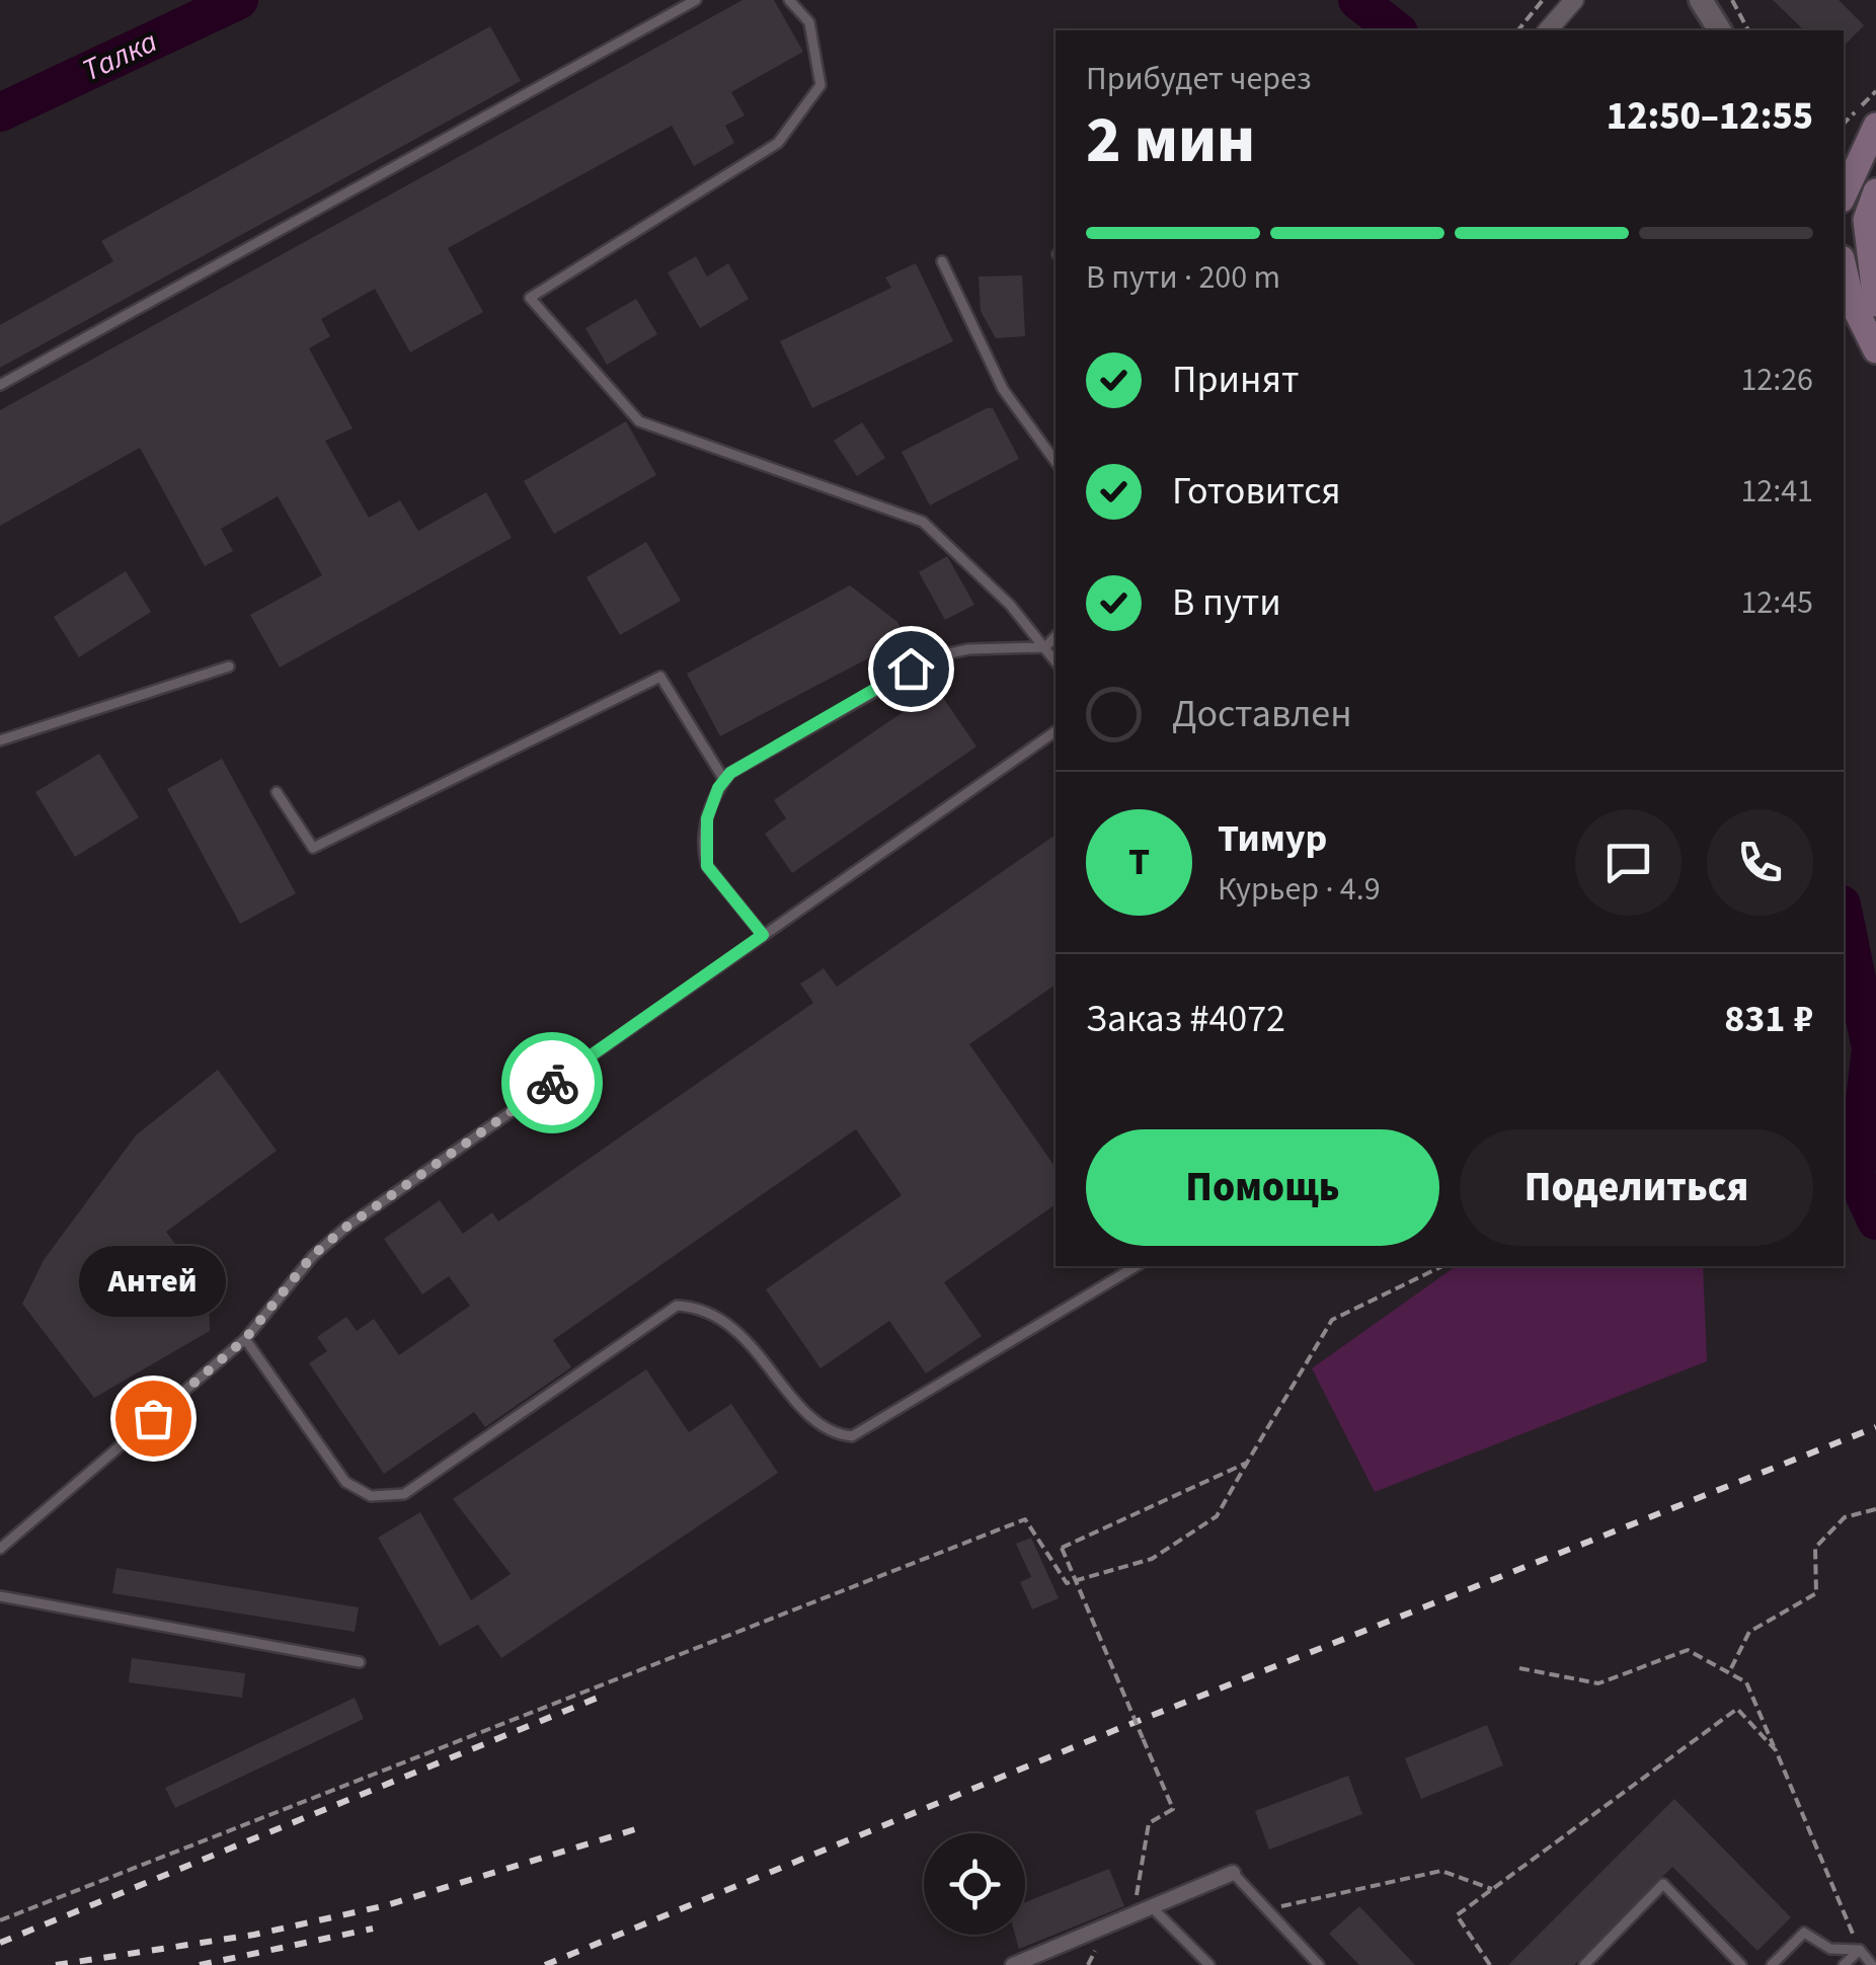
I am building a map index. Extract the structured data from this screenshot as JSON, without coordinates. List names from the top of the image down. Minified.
{"water":["Талка"],"places":["Антей"],"page":{"heading":["2 мин","Прибудет через","12:50–12:55"],"panel":["Тимур","Курьер · 4.9","Заказ #4072","831 ₽"],"bar":"В пути · 200 m","list":[["Принят","12:26"],["Готовится","12:41"],["В пути","12:45"],"Доставлен"],"round":"Т","buttons":["Помощь","Поделиться"],"bubble":"Антей"}}
